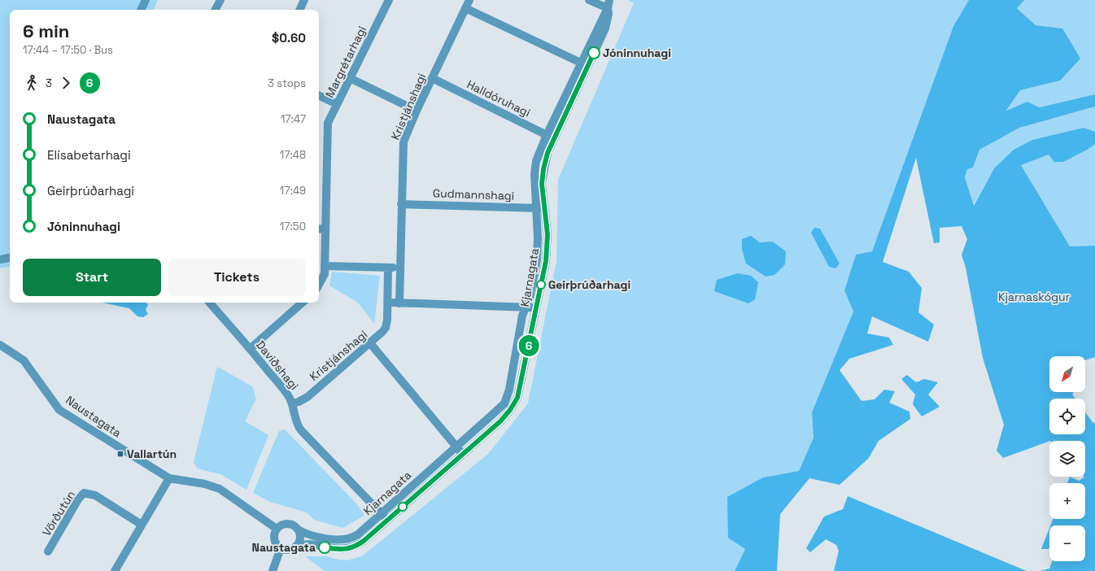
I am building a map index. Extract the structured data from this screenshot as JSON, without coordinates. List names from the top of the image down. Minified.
{"streets":{"street":["Margrétarhagi","Halldóruhagi","Kristjánshagi","Gudmannshagi","Kjarnagata","Daviðshagi","Naustagata","Vörðutún"]},"crossings":[["Halldóruhagi","Kristjánshagi"],["Halldóruhagi","Kjarnagata"],["Kristjánshagi","Gudmannshagi"],["Kristjánshagi","Daviðshagi"],["Gudmannshagi","Kjarnagata"],["Kjarnagata","Daviðshagi"],["Kjarnagata","Naustagata"]],"parks":["Kjarnaskógur"],"places":{"other":["Jóninnuhagi","Geirþrúðarhagi","Naustagata"],"transit":["Vallartún"]},"lines":["bus line 6"],"north":"bottom left","page":{"on_map":"6","heading":["6 min","17:44 – 17:50 · Bus","$0.60"],"legs":["3","6","3 stops"],"list":[{"name":"Naustagata","value":"17:47"},{"name":"Elísabetarhagi","value":"17:48"},{"name":"Geirþrúðarhagi","value":"17:49"},{"name":"Jóninnuhagi","value":"17:50"}],"buttons":["Start","Tickets"],"map_buttons":["+","−"]}}
